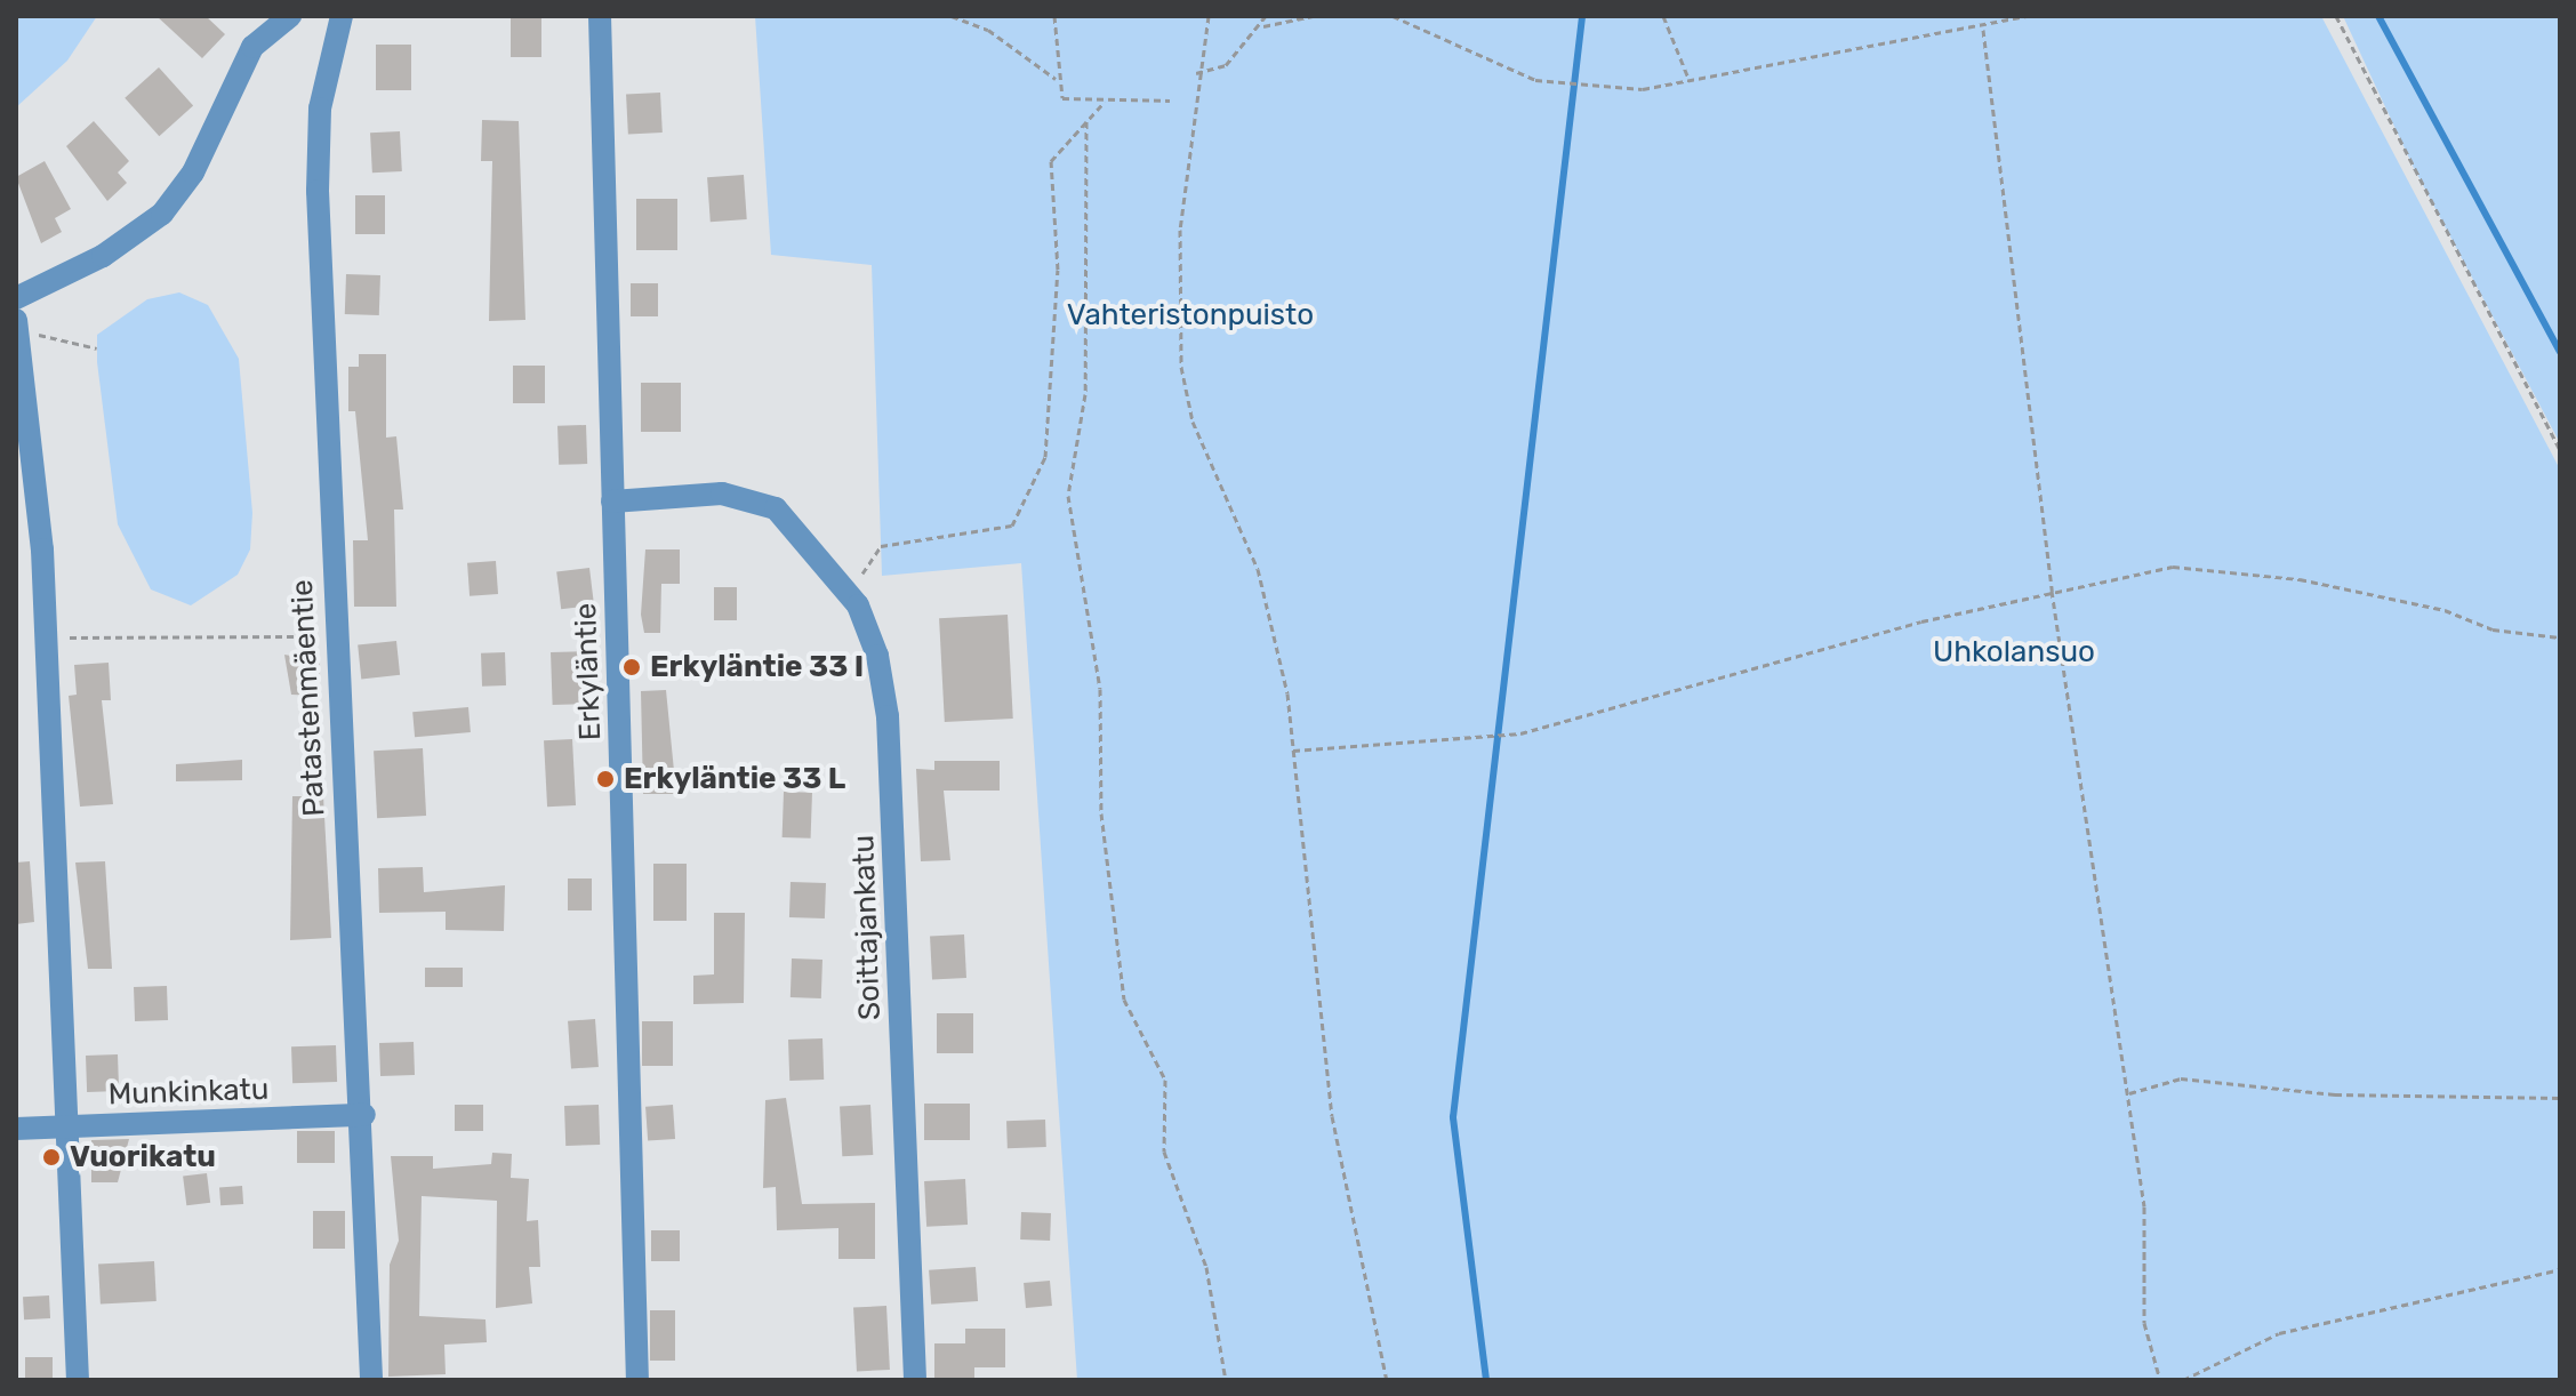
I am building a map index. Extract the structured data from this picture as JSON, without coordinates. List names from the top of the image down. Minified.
{"streets":{"street":["Erkyläntie","Patastenmäentie","Soittajankatu","Munkinkatu"]},"crossings":[["Erkyläntie","Soittajankatu"],["Patastenmäentie","Munkinkatu"]],"parks":["Vahteristonpuisto","Uhkolansuo"],"places":["Erkyläntie 33 I","Erkyläntie 33 L","Vuorikatu"]}
